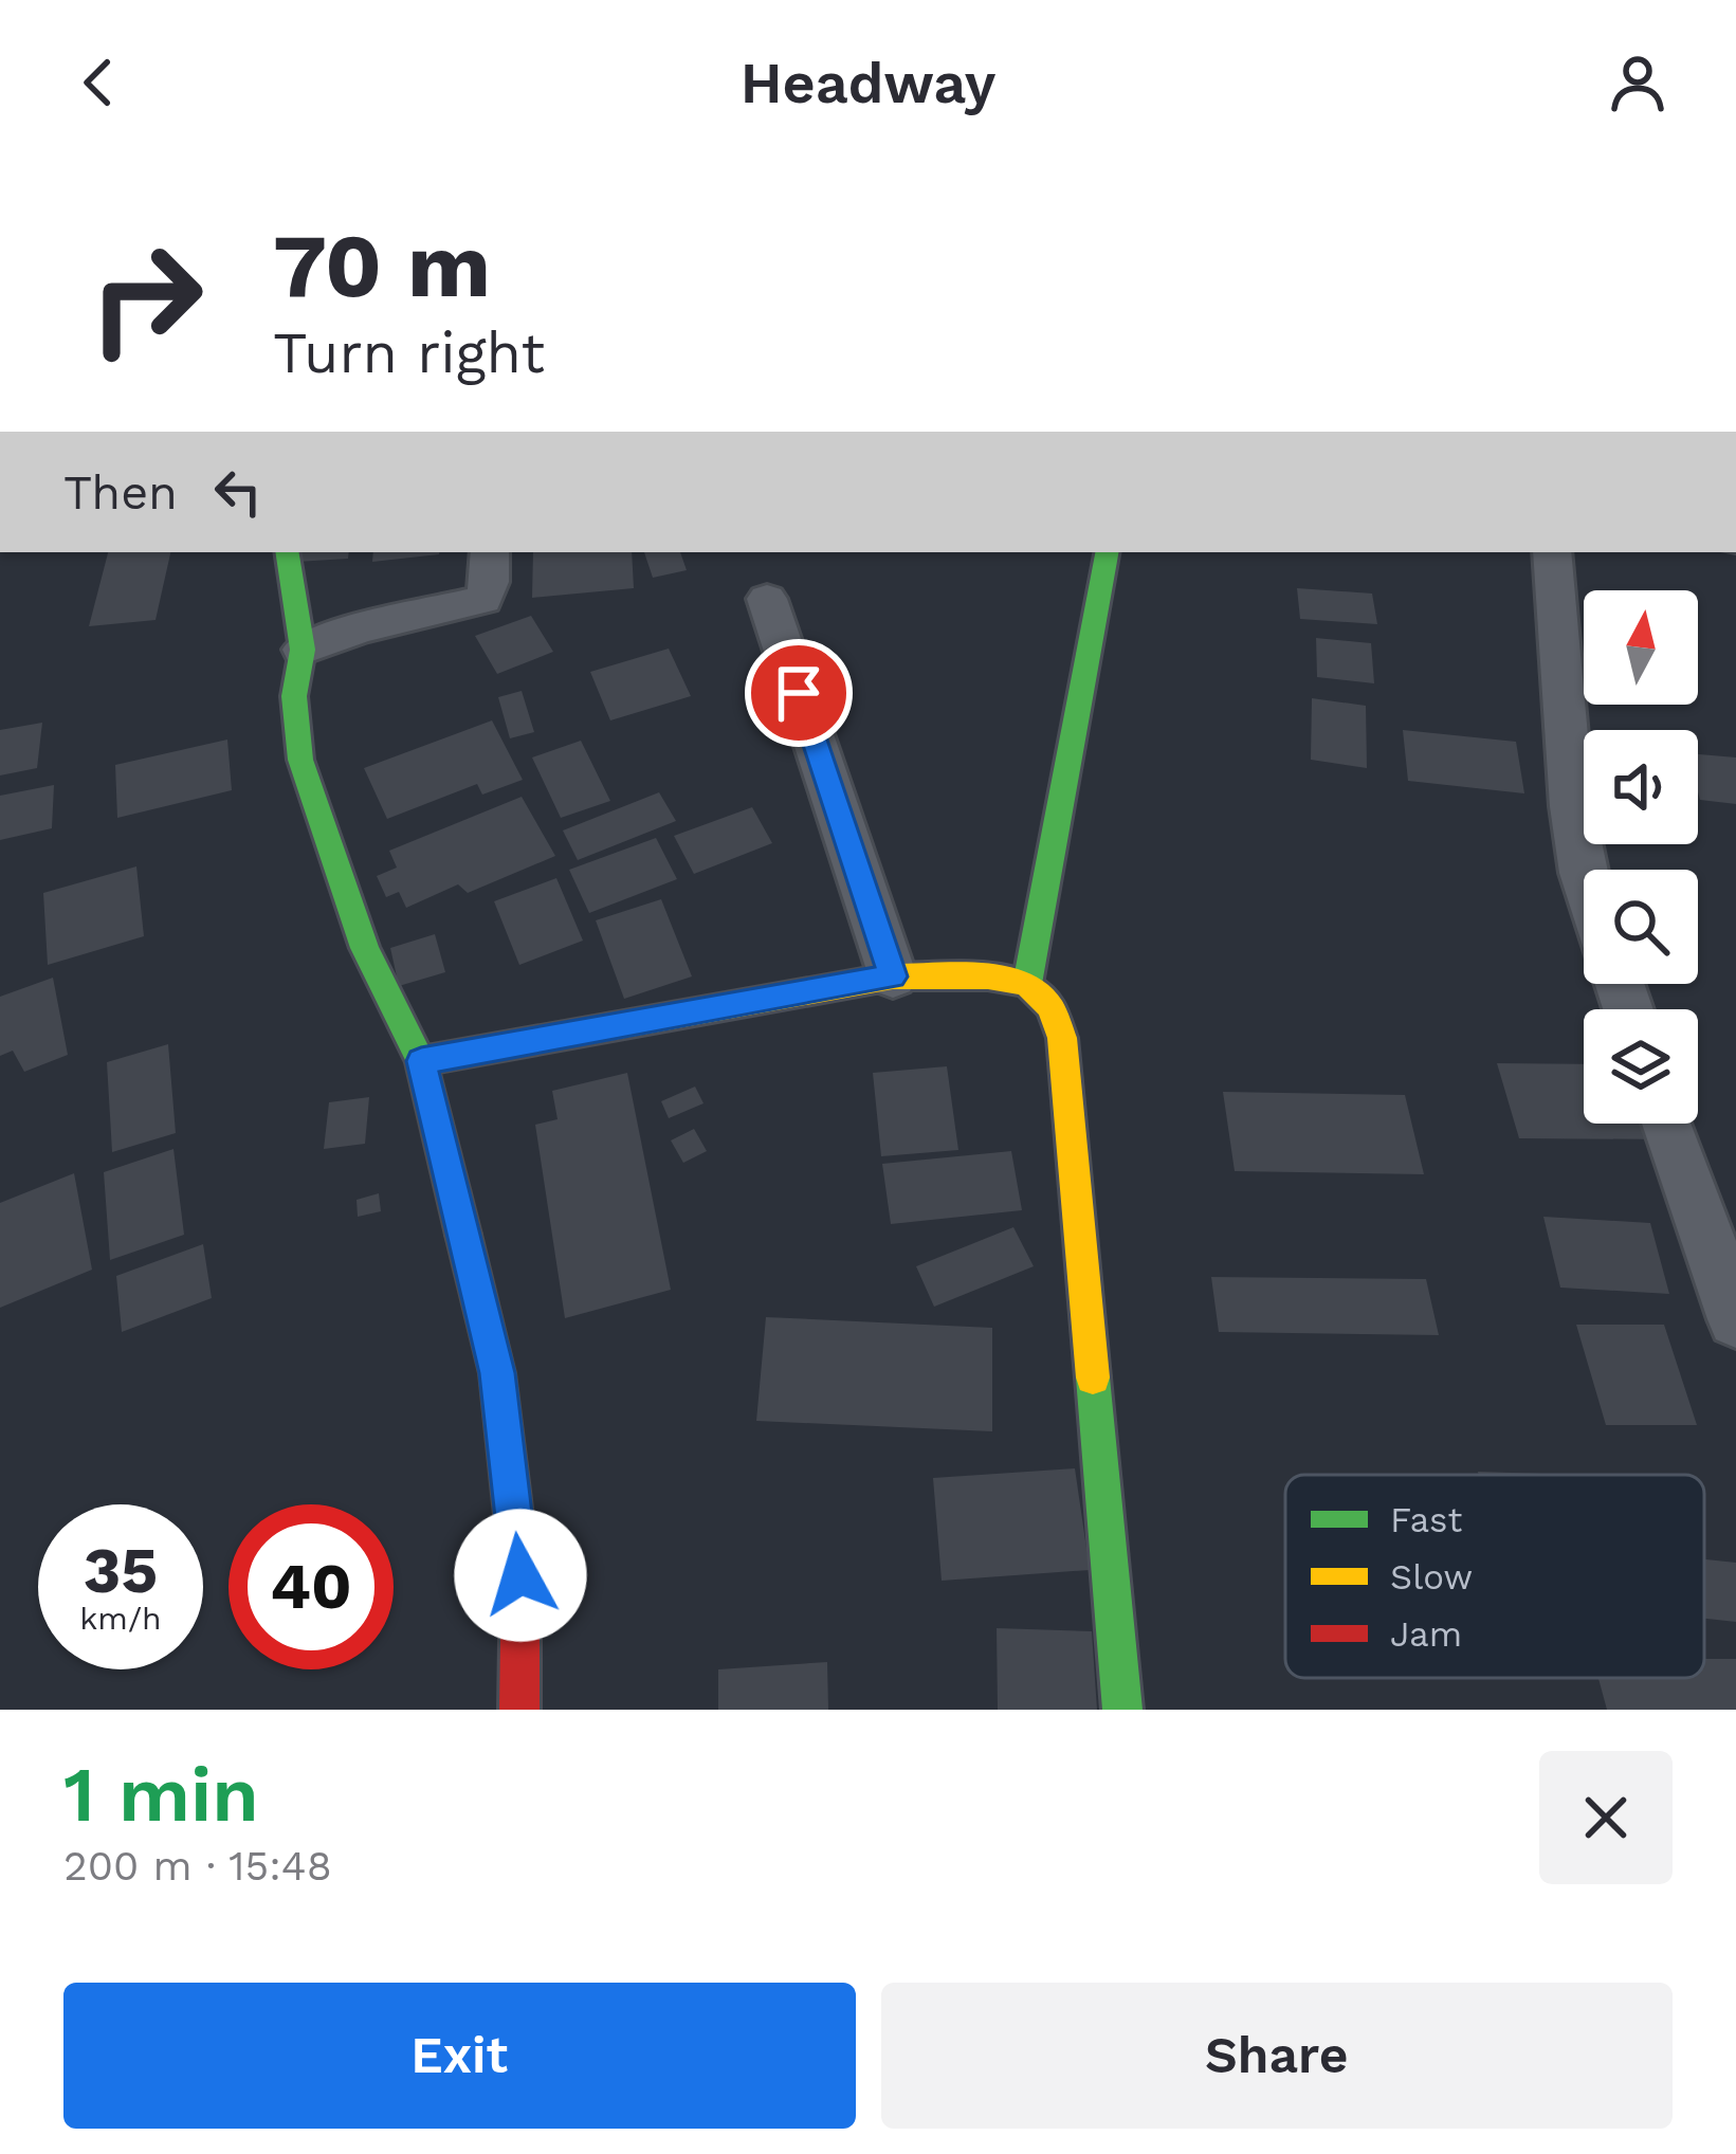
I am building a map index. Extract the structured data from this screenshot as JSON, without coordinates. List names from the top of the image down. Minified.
{"legend":["Fast","Slow","Jam"],"north":"top","page":{"header":"Headway","turn":["70 m","Turn right"],"then":"Then","speed":"35 km/h","limit":"40","heading":["1 min","200 m · 15:48"],"buttons":["Exit","Share"]}}
